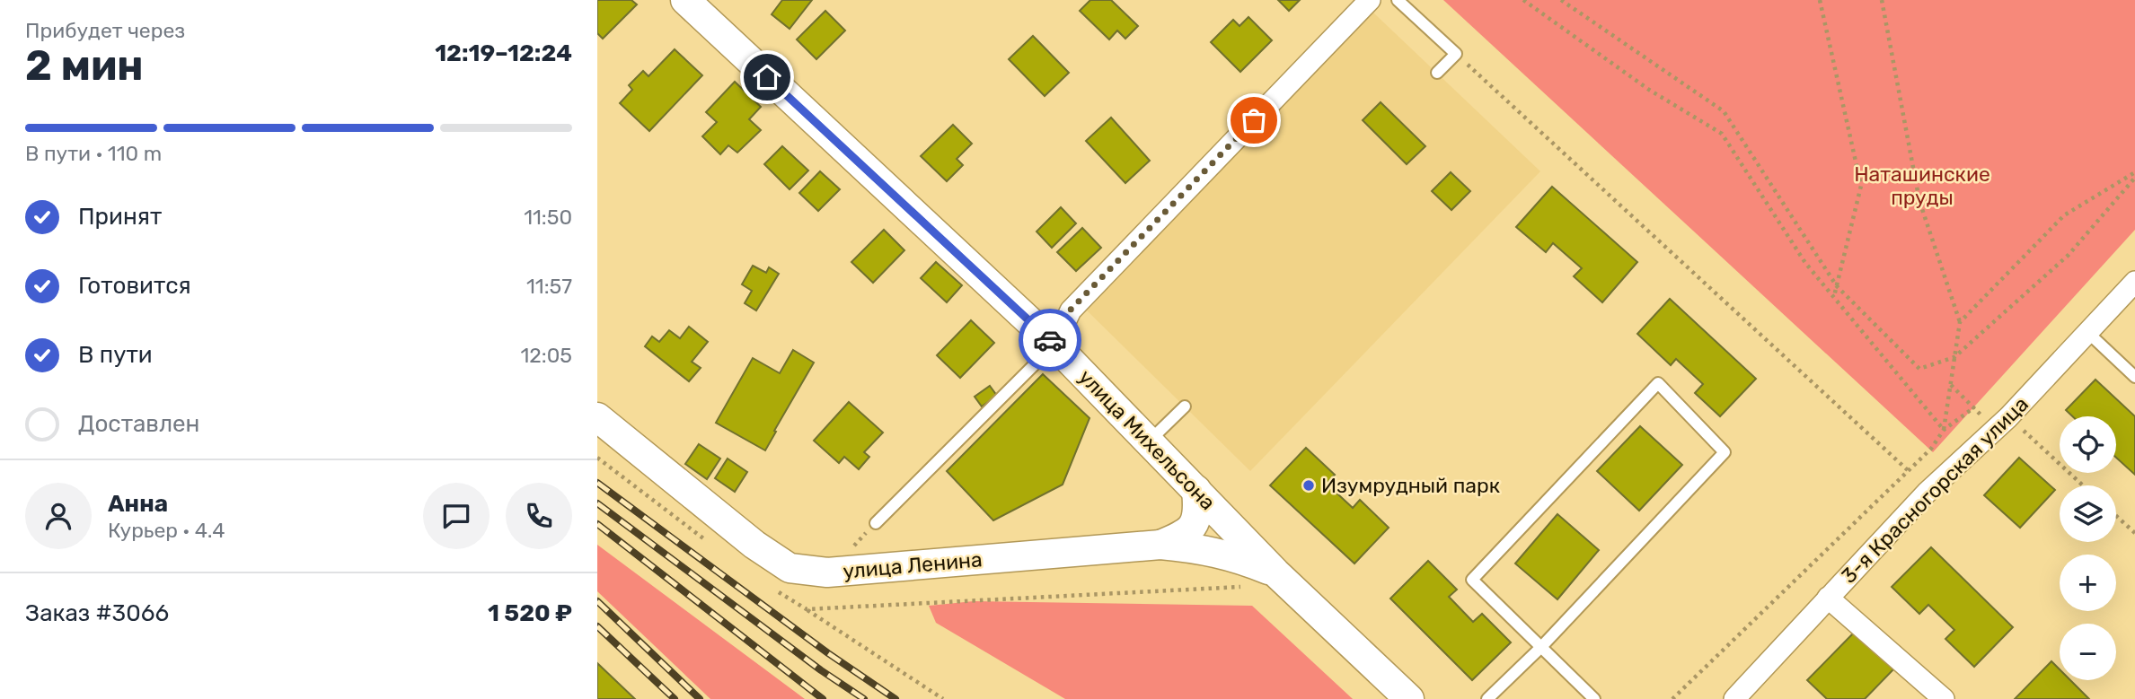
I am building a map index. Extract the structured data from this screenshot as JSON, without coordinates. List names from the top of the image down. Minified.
{"streets":{"street":["улица Михельсона","3-я Красногорская улица","улица Ленина"]},"crossings":[["улица Михельсона","улица Ленина"]],"parks":["Наташинские пруды"],"places":["Изумрудный парк"],"page":{"heading":["2 мин","Прибудет через","12:19–12:24"],"panel":["Анна","Курьер · 4.4","Заказ #3066","1 520 ₽"],"bar":"В пути · 110 m","list":[["Принят","11:50"],["Готовится","11:57"],["В пути","12:05"],"Доставлен"],"map_buttons":["+","−"]}}
